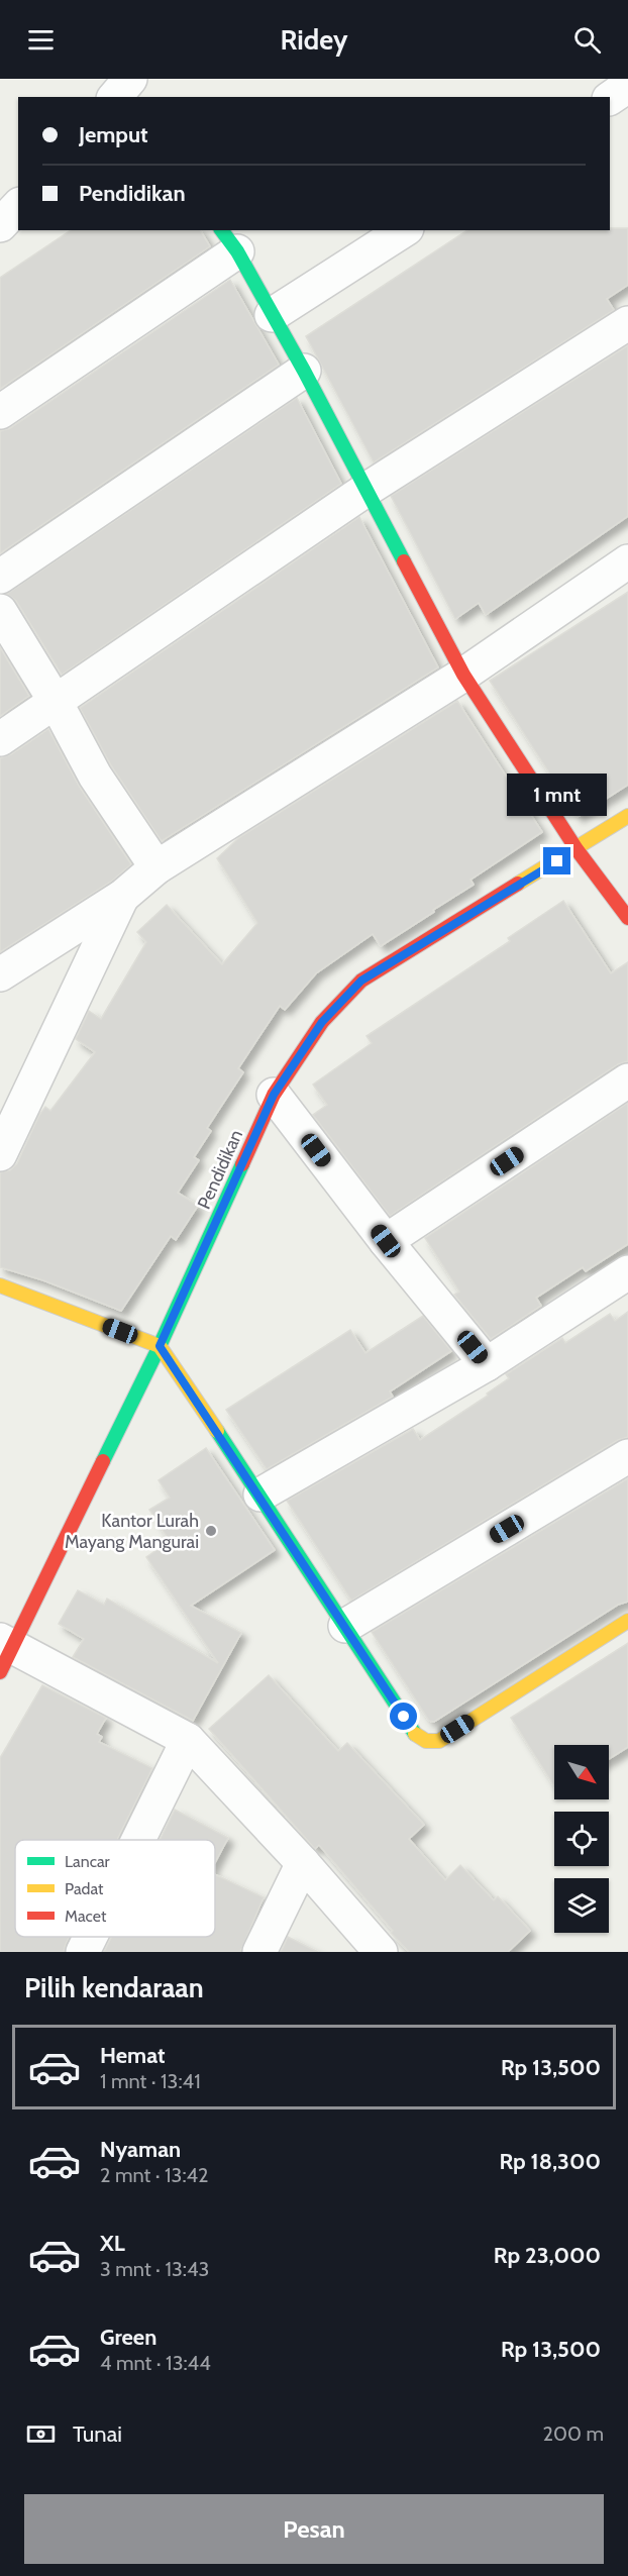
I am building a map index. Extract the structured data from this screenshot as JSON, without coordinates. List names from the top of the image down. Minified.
{"streets":{"street":["Pendidikan"]},"places":["Kantor Lurah Mayang Mangurai"],"legend":["Lancar","Padat","Macet"],"north":"bottom right","page":{"header":"Ridey","banner":["Jemput","Pendidikan"],"bubble":"1 mnt","heading":"Pilih kendaraan","list":[{"name":"Hemat","note":"1 mnt · 13:41","value":"Rp 13,500"},{"name":"Nyaman","note":"2 mnt · 13:42","value":"Rp 18,300"},{"name":"XL","note":"3 mnt · 13:43","value":"Rp 23,000"},{"name":"Green","note":"4 mnt · 13:44","value":"Rp 13,500"}],"pay":["Tunai","200 m"],"buttons":"Pesan"}}
